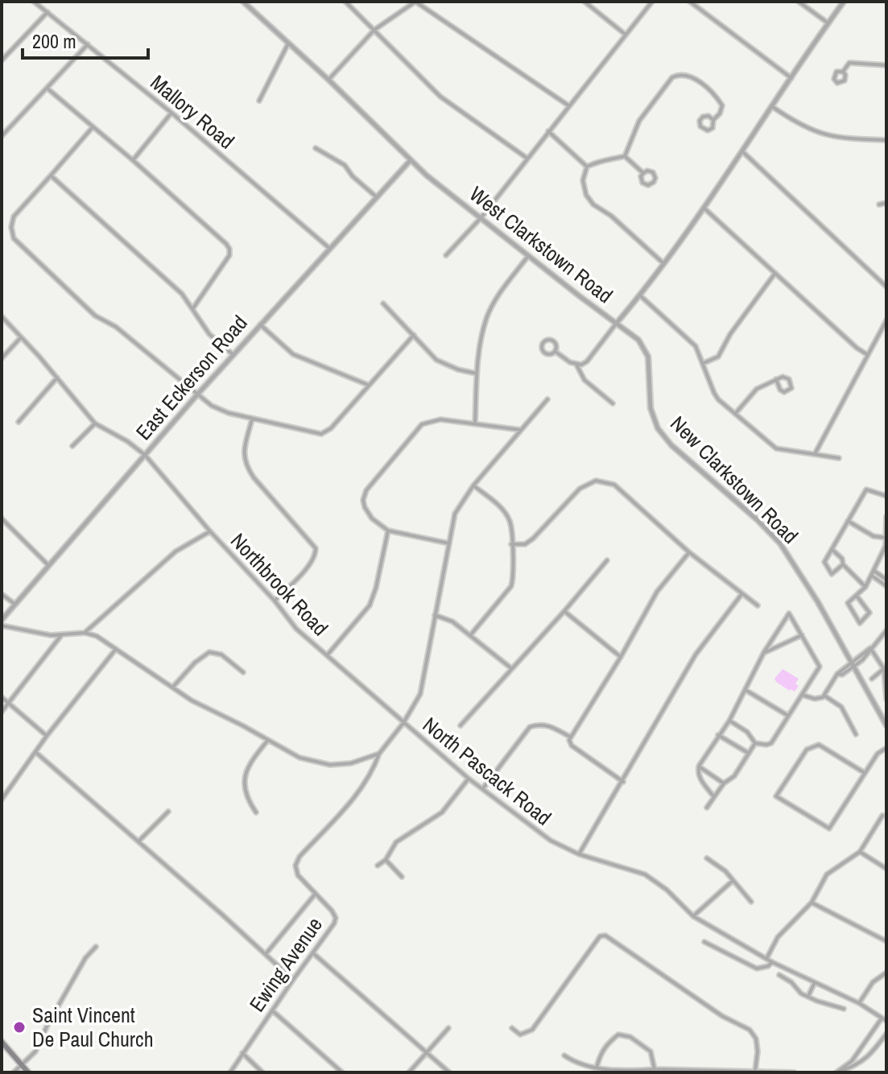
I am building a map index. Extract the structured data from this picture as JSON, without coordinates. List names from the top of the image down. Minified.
{"streets":{"street":["Mallory Road","West Clarkstown Road","East Eckerson Road","New Clarkstown Road","Northbrook Road","North Pascack Road","Ewing Avenue"]},"crossings":[["Mallory Road","East Eckerson Road"],["West Clarkstown Road","East Eckerson Road"],["West Clarkstown Road","New Clarkstown Road"],["East Eckerson Road","Northbrook Road"],["Northbrook Road","North Pascack Road"],["North Pascack Road","Ewing Avenue"]],"places":["Saint Vincent De Paul Church"],"scale_bar":"200 m"}
